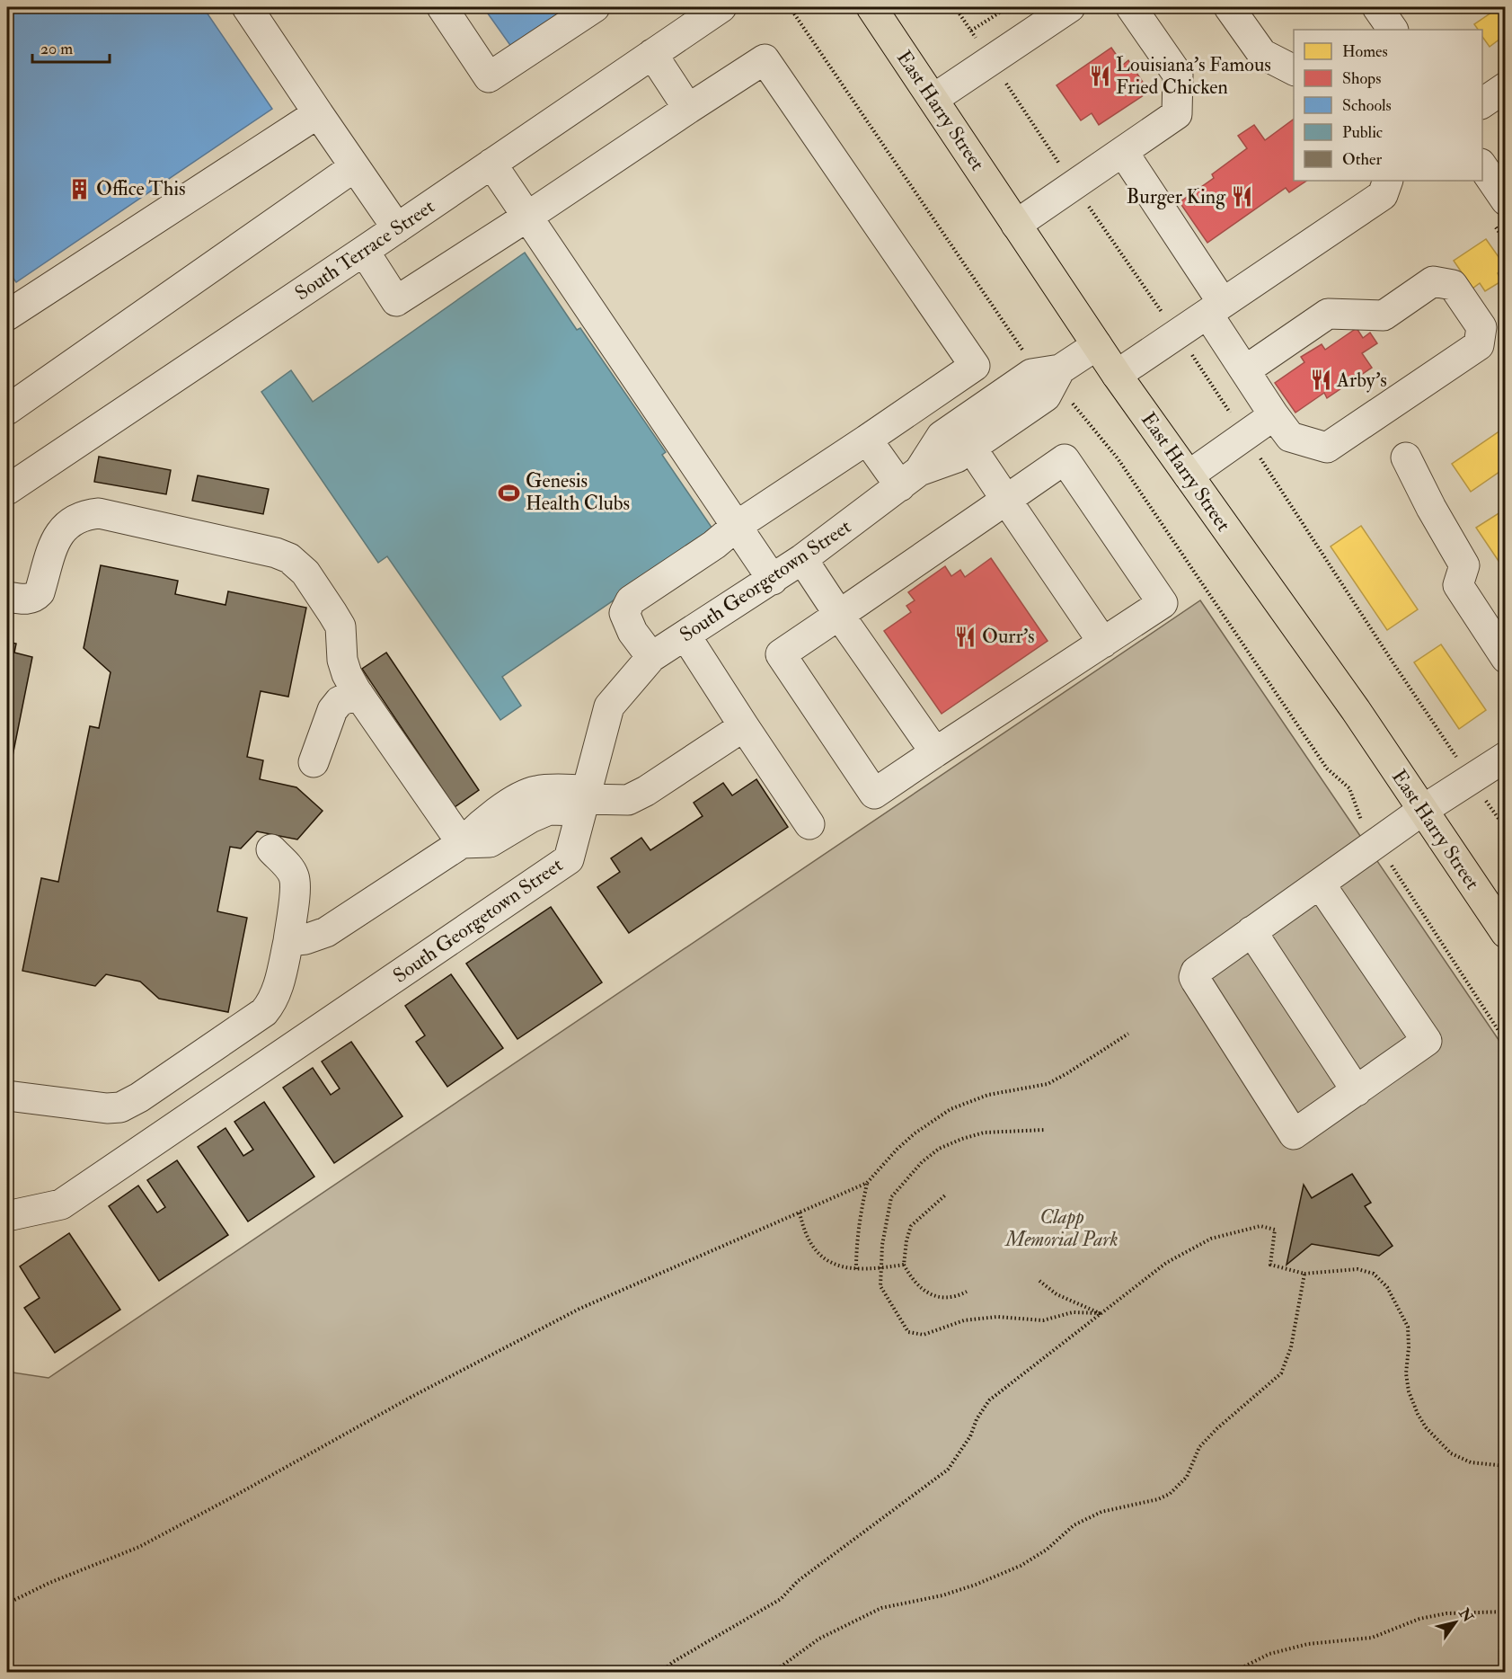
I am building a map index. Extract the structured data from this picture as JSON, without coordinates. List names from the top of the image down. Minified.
{"streets":{"main road":["East Harry Street"],"street":["South Terrace Street","South Georgetown Street"]},"crossings":[["East Harry Street","South Georgetown Street"]],"parks":["Clapp Memorial Park"],"places":{"restaurant":["Louisiana's Famous Fried Chicken","Burger King","Arby's","Ourr's"],"building":["Office This"],"sports":["Genesis Health Clubs"]},"legend":["Homes","Shops","Schools","Public","Other"],"scale_bar":"20 m","north":"top right"}
